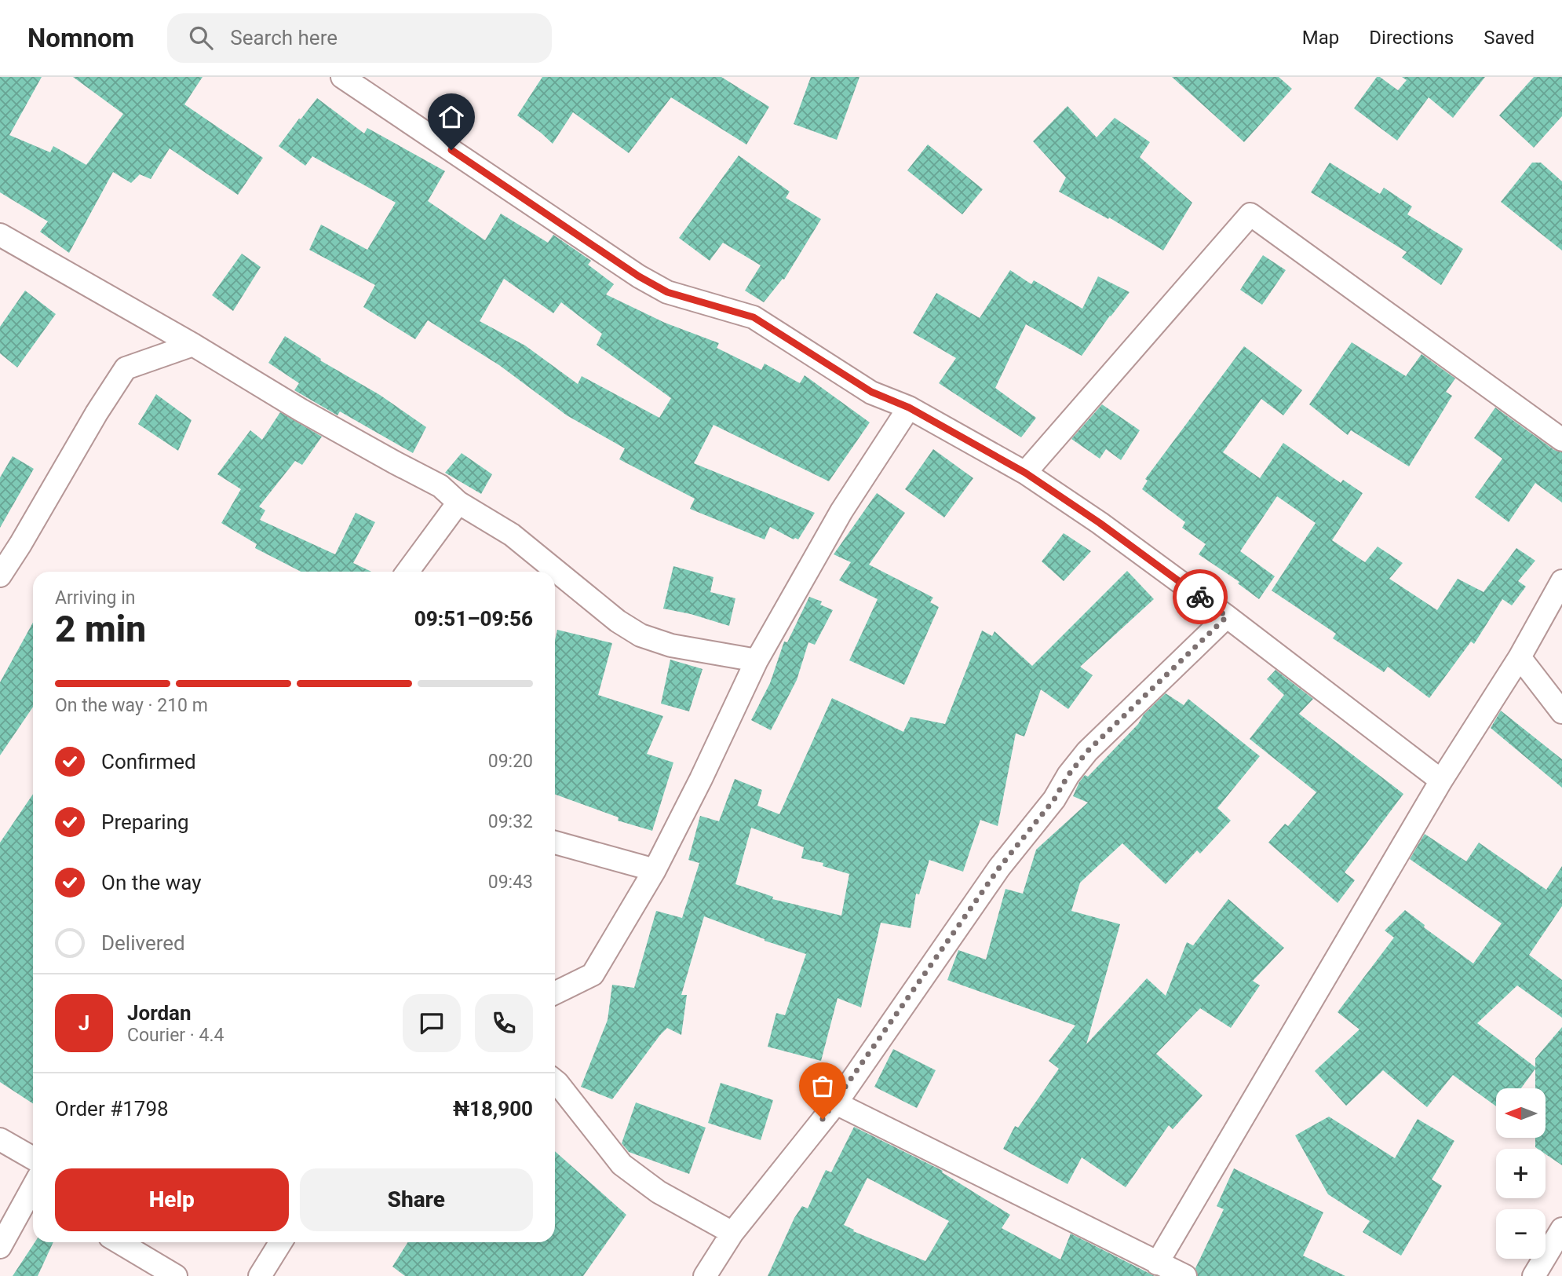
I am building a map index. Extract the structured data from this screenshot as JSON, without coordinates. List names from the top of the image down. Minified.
{"north":"left","page":{"header":"Nomnom","search":"Search here","nav":["Map","Directions","Saved"],"heading":["2 min","Arriving in","09:51–09:56"],"panel":["Jordan","Courier · 4.4","Order #1798","₦18,900"],"bar":"On the way · 210 m","list":[["Confirmed","09:20"],["Preparing","09:32"],["On the way","09:43"],"Delivered"],"round":"J","map_buttons":["+","−"],"buttons":["Help","Share"]}}
